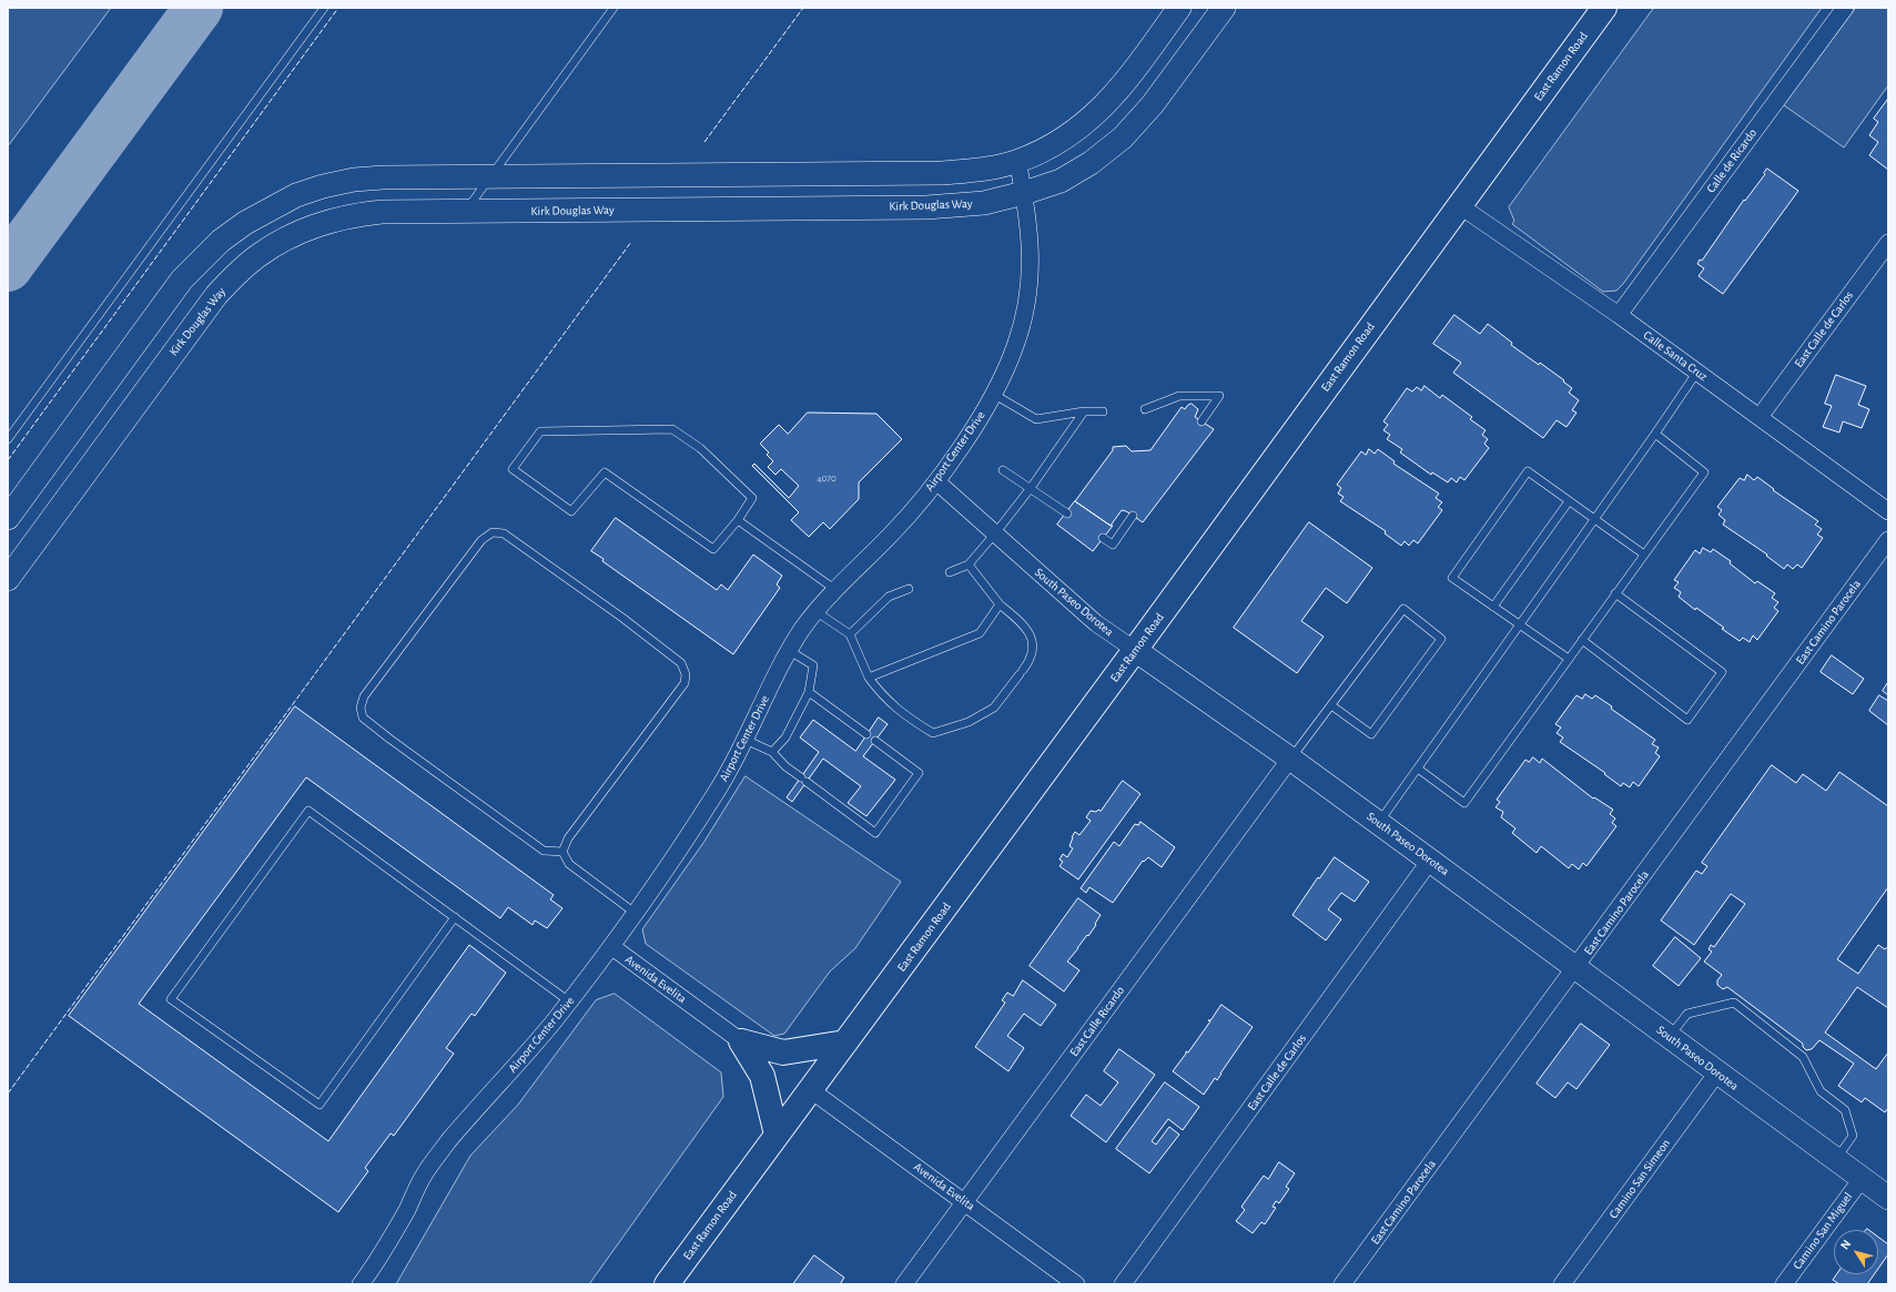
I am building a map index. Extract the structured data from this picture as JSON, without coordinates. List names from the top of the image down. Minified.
{"streets":{"main road":["East Ramon Road"],"street":["Calle de Ricardo","Kirk Douglas Way","East Calle de Carlos","Calle Santa Cruz","Airport Center Drive","South Paseo Dorotea","East Camino Parocela","Avenida Evelita","East Calle Ricardo","Camino San Simeon","Camino San Miguel"]},"crossings":[["East Ramon Road","Calle Santa Cruz"],["East Ramon Road","South Paseo Dorotea"],["East Ramon Road","Avenida Evelita"],["Calle de Ricardo","Calle Santa Cruz"],["Kirk Douglas Way","Airport Center Drive"],["East Calle de Carlos","Calle Santa Cruz"],["East Calle de Carlos","South Paseo Dorotea"],["Airport Center Drive","South Paseo Dorotea"],["Airport Center Drive","Avenida Evelita"],["South Paseo Dorotea","East Camino Parocela"],["South Paseo Dorotea","East Calle Ricardo"],["South Paseo Dorotea","Camino San Simeon"],["South Paseo Dorotea","Camino San Miguel"],["Avenida Evelita","East Calle Ricardo"]],"house_numbers":["4070"],"north":"top left"}
